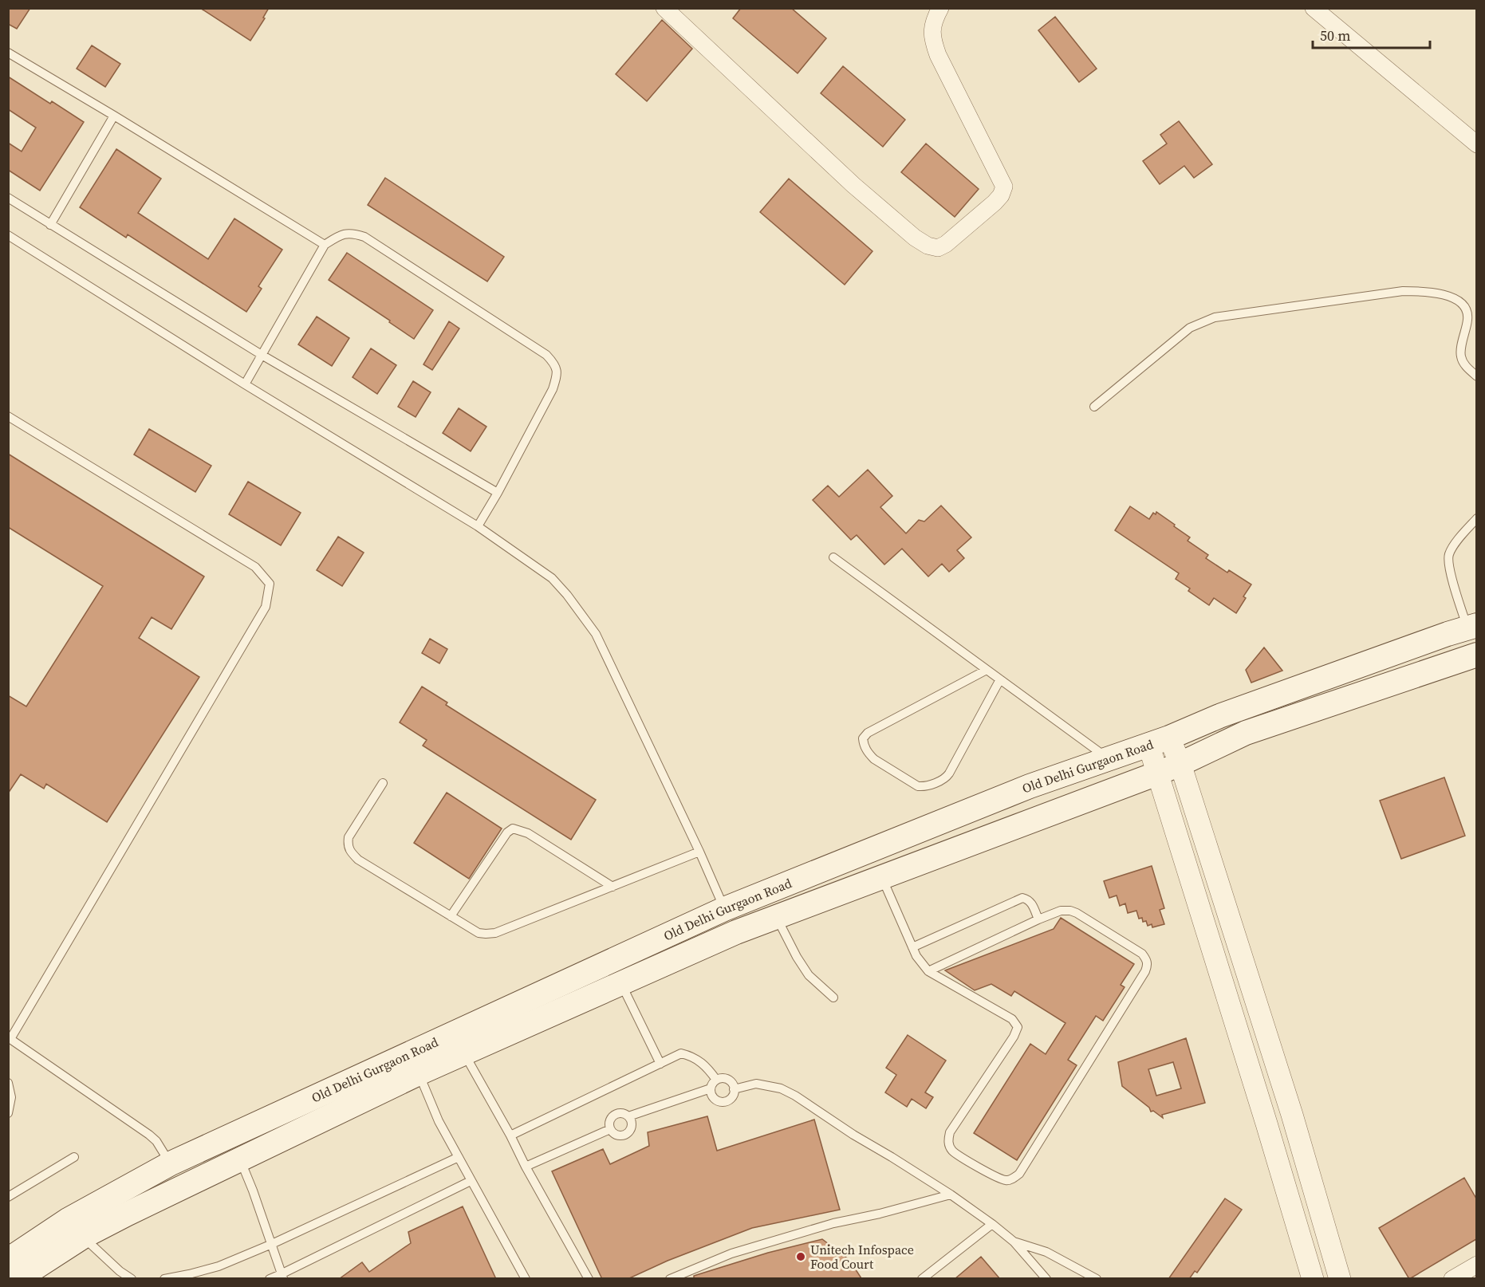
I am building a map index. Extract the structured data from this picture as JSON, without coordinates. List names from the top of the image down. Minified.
{"streets":{"main road":["Old Delhi Gurgaon Road"]},"places":["Unitech Infospace Food Court"],"scale_bar":"50 m"}
